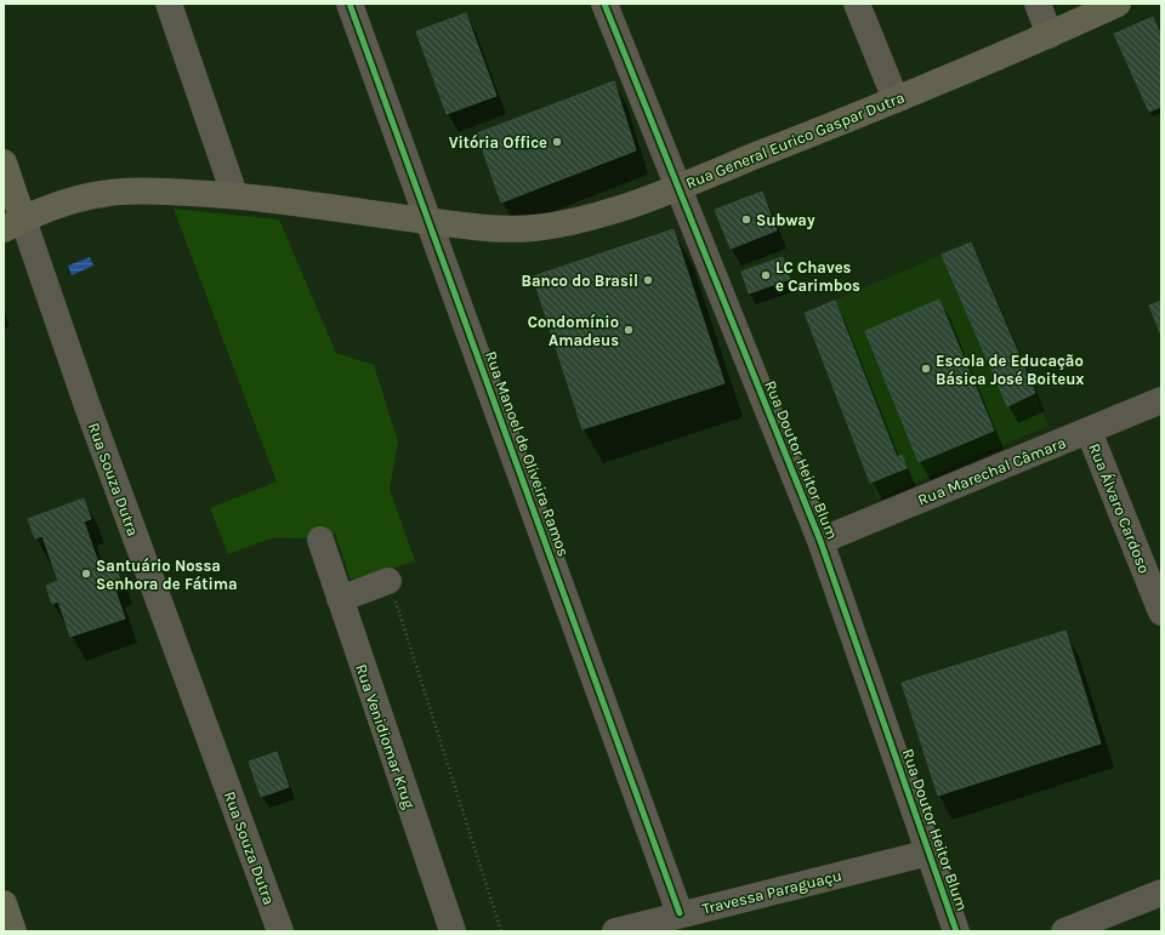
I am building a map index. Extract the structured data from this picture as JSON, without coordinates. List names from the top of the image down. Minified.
{"streets":{"main road":["Rua General Eurico Gaspar Dutra","Rua Souza Dutra"],"street":["Rua Manoel de Oliveira Ramos","Rua Doutor Heitor Blum","Rua Marechal Câmara","Rua Álvaro Cardoso","Rua Venidiomar Krug","Travessa Paraguaçu"]},"crossings":[["Rua General Eurico Gaspar Dutra","Rua Manoel de Oliveira Ramos"],["Rua General Eurico Gaspar Dutra","Rua Doutor Heitor Blum"],["Rua General Eurico Gaspar Dutra","Rua Souza Dutra"],["Rua Manoel de Oliveira Ramos","Travessa Paraguaçu"],["Rua Doutor Heitor Blum","Rua Marechal Câmara"],["Rua Doutor Heitor Blum","Travessa Paraguaçu"],["Rua Marechal Câmara","Rua Álvaro Cardoso"]],"places":["Vitória Office","Subway","LC Chaves e Carimbos","Banco do Brasil","Condomínio Amadeus","Escola de Educação Básica José Boiteux","Santuário Nossa Senhora de Fátima"]}
